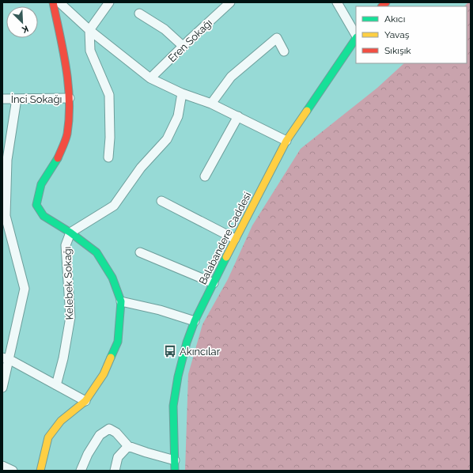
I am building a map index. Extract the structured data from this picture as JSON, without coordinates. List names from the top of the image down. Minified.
{"streets":{"street":["Eren Sokağı","İnci Sokağı","Balabandere Caddesi","Kelebek Sokağı"]},"places":{"bus stop":["Akıncılar"]},"legend":["Akıcı","Yavaş","Sıkışık"],"north":"bottom right"}
